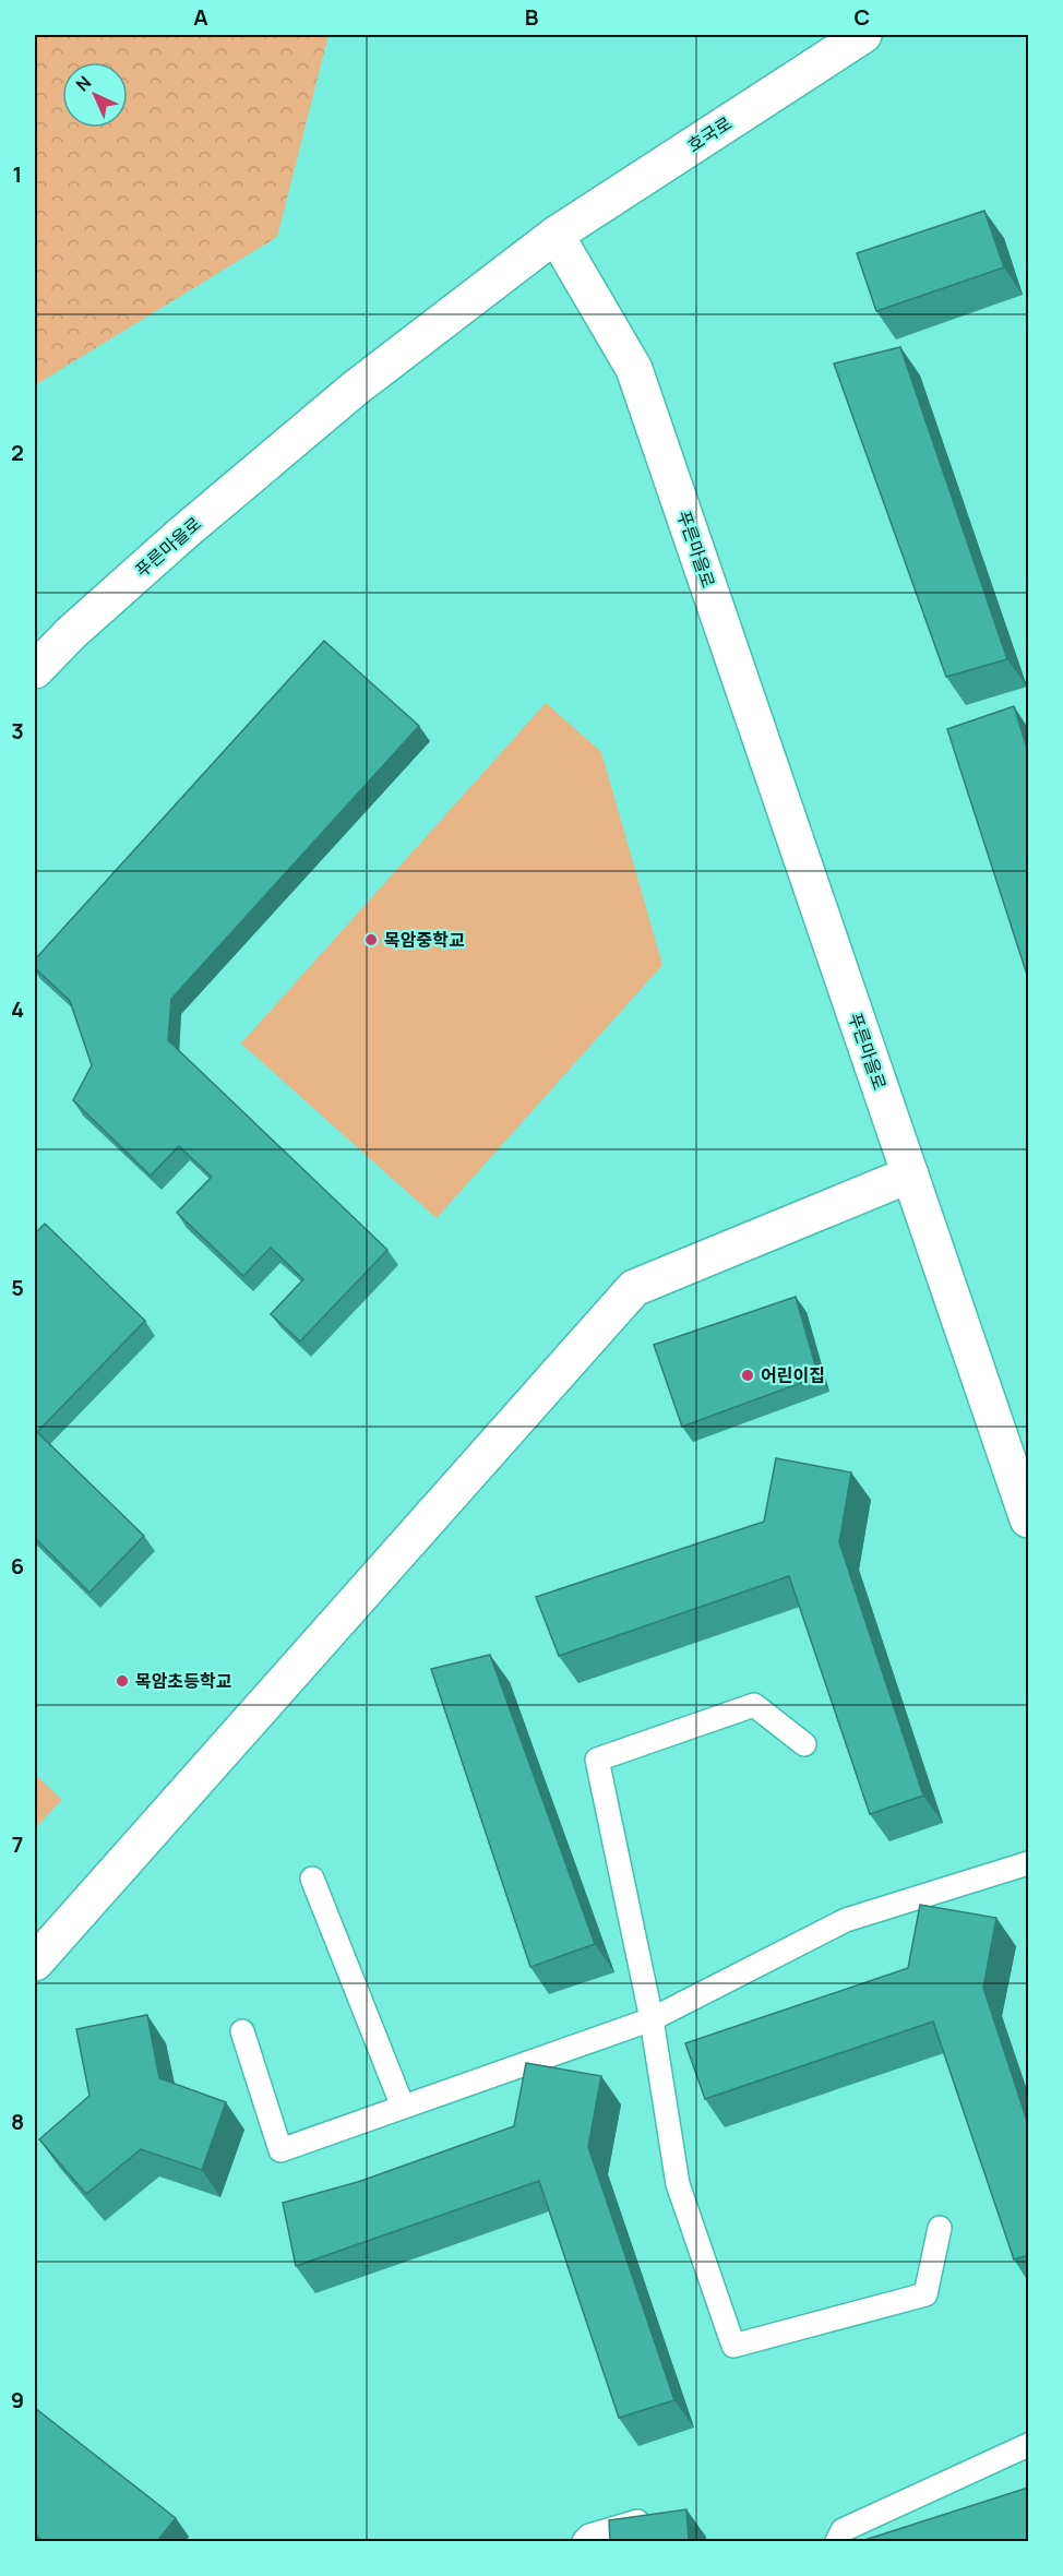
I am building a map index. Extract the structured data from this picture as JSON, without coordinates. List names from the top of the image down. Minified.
{"streets":{"street":["호국로","푸른마을로"]},"crossings":[["호국로","푸른마을로"]],"places":["목암중학교","어린이집","목암초등학교"],"north":"top left","grid":{"columns":["A","B","C"],"rows":["1","2","3","4","5","6","7","8","9"]}}
